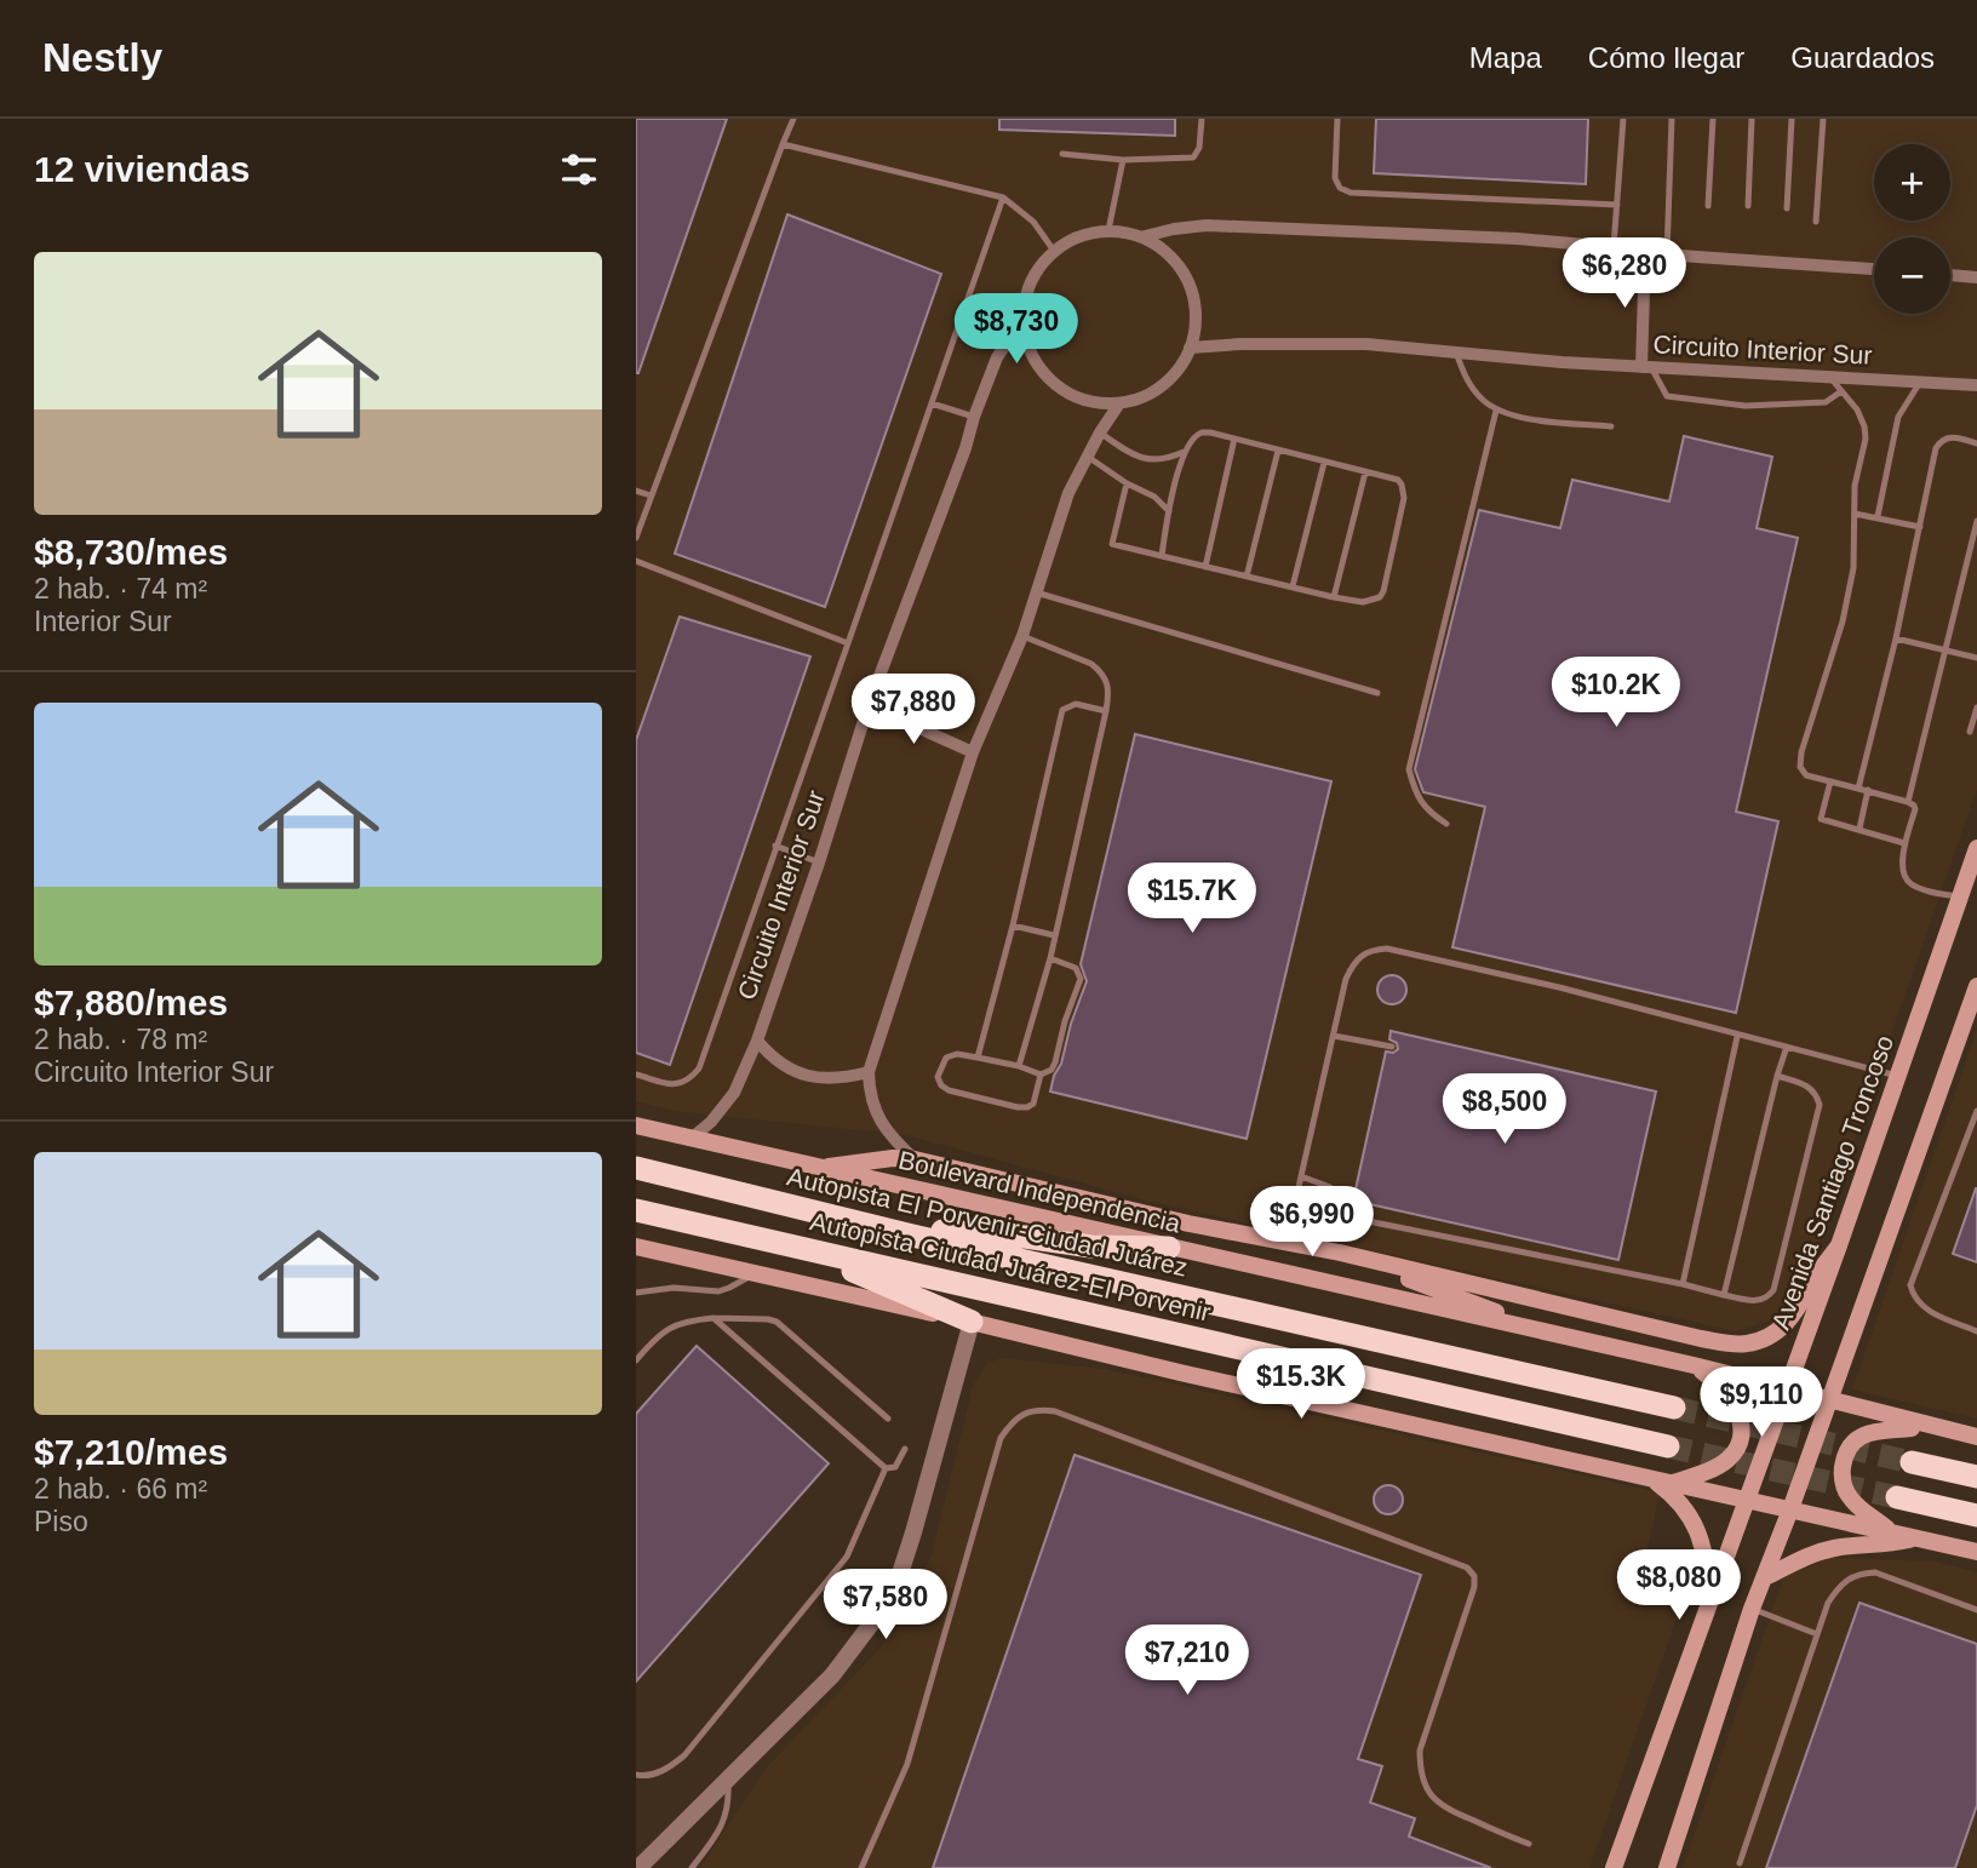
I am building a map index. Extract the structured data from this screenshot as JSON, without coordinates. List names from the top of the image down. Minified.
{"streets":{"highway":["Autopista El Porvenir-Ciudad Juárez","Autopista Ciudad Juárez-El Porvenir"],"main road":["Avenida Santiago Troncoso","Boulevard Independencia"],"street":["Circuito Interior Sur"]},"crossings":[["Circuito Interior Sur","Boulevard Independencia"],["Avenida Santiago Troncoso","Boulevard Independencia"]],"page":{"header":"Nestly","nav":["Mapa","Cómo llegar","Guardados"],"heading":"12 viviendas","map_buttons":["+","−"],"list":[{"name":"$8,730/mes","note":"2 hab. · 74 m² · Interior Sur"},{"name":"$7,880/mes","note":"2 hab. · 78 m² · Circuito Interior Sur"},{"name":"$7,210/mes","note":"2 hab. · 66 m² · Piso"}],"price":["$6,280","$8,730","$10.2K","$7,880","$15.7K","$8,500","$6,990","$15.3K","$9,110","$8,080","$7,580","$7,210"]}}
